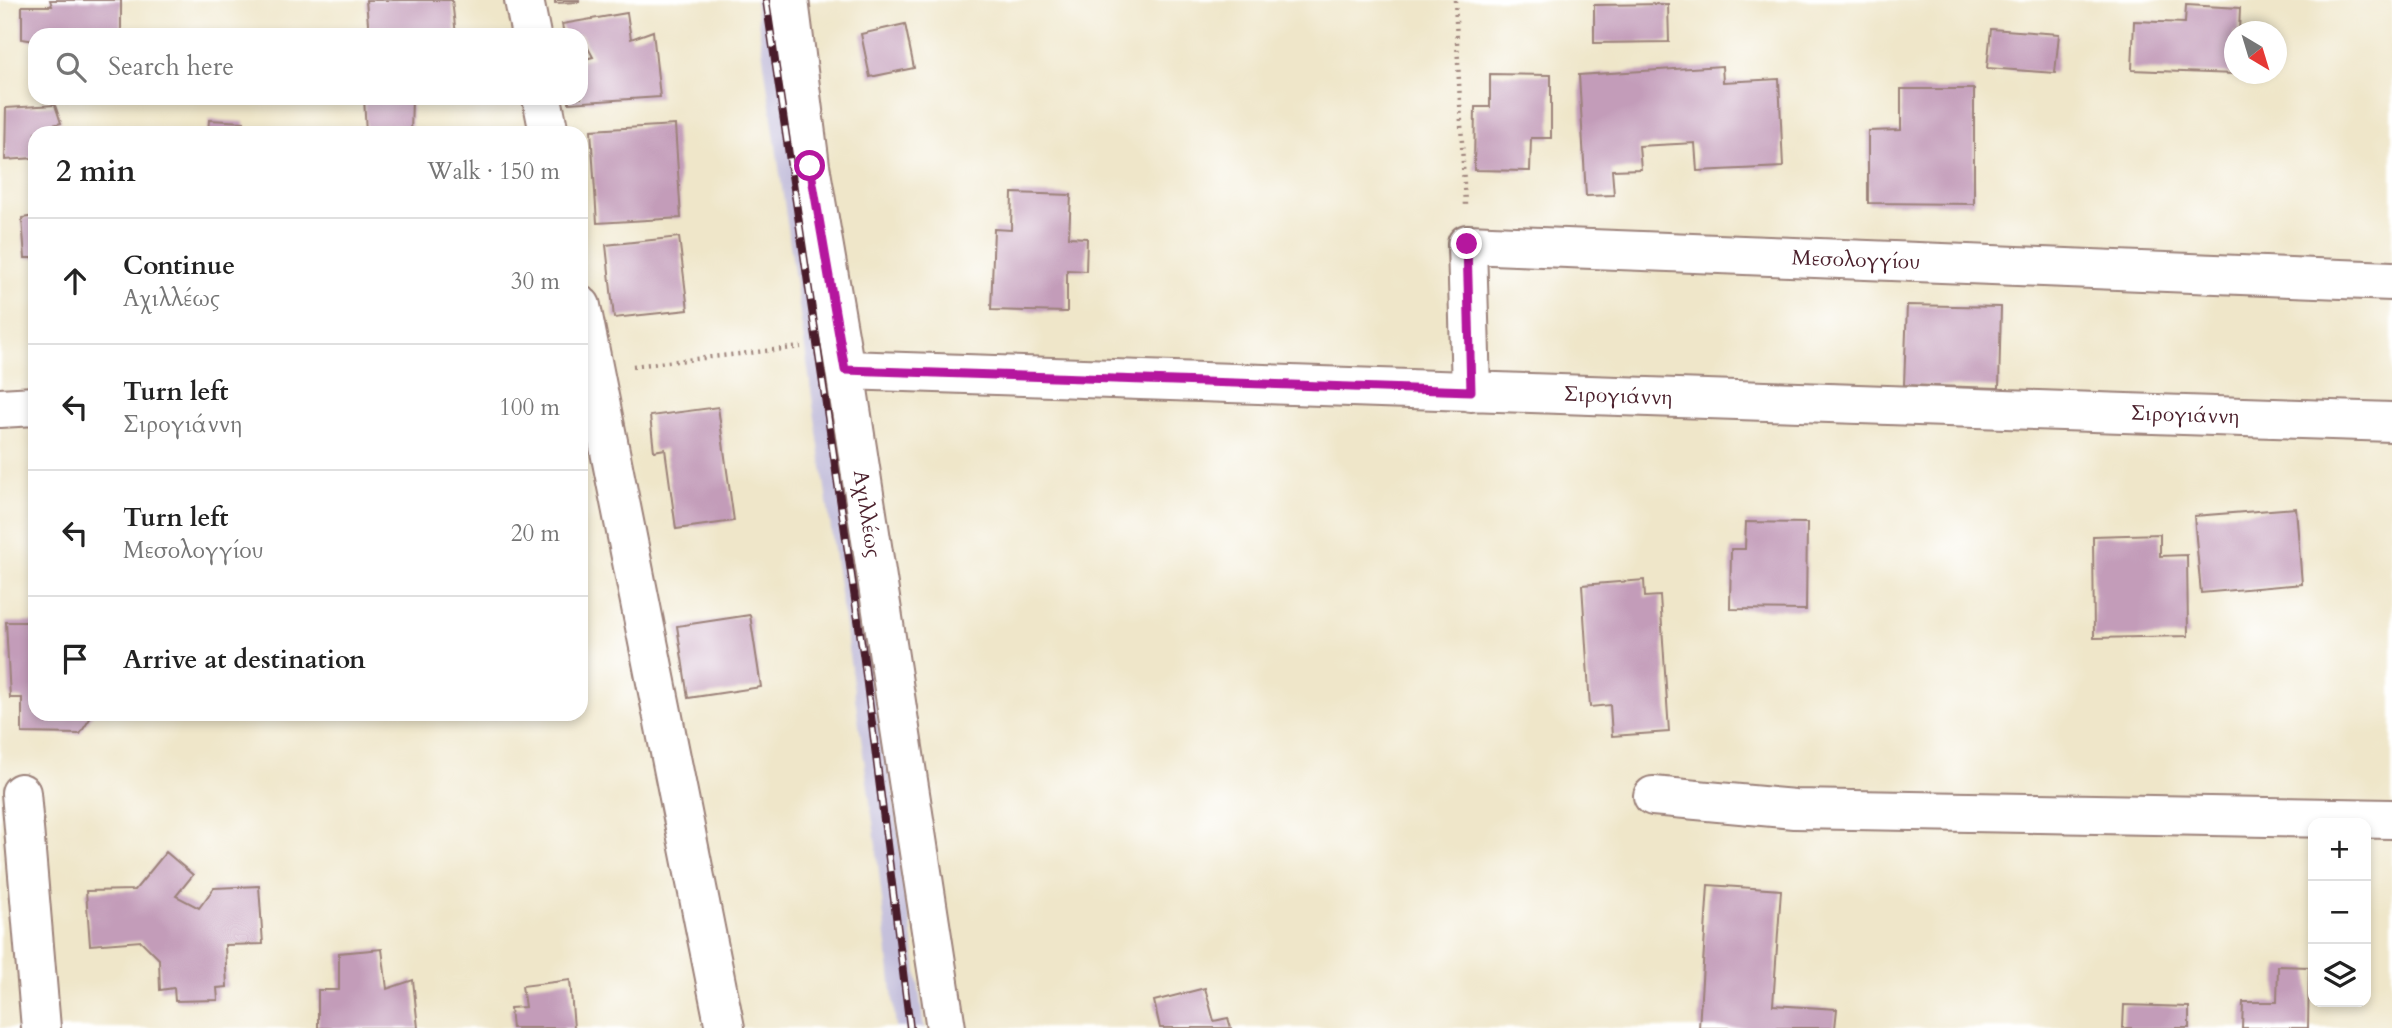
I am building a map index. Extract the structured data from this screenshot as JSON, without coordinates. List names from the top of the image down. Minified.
{"streets":{"street":["Μεσολογγίου","Σιρογιάννη","Αχιλλέως"]},"crossings":[["Σιρογιάννη","Αχιλλέως"]],"north":"bottom right","page":{"search":"Search here","heading":["2 min","Walk · 150 m"],"list":[["Continue","Αχιλλέως","30 m"],["Turn left","Σιρογιάννη","100 m"],["Turn left","Μεσολογγίου","20 m"],"Arrive at destination"],"map_buttons":["+","−"]}}
